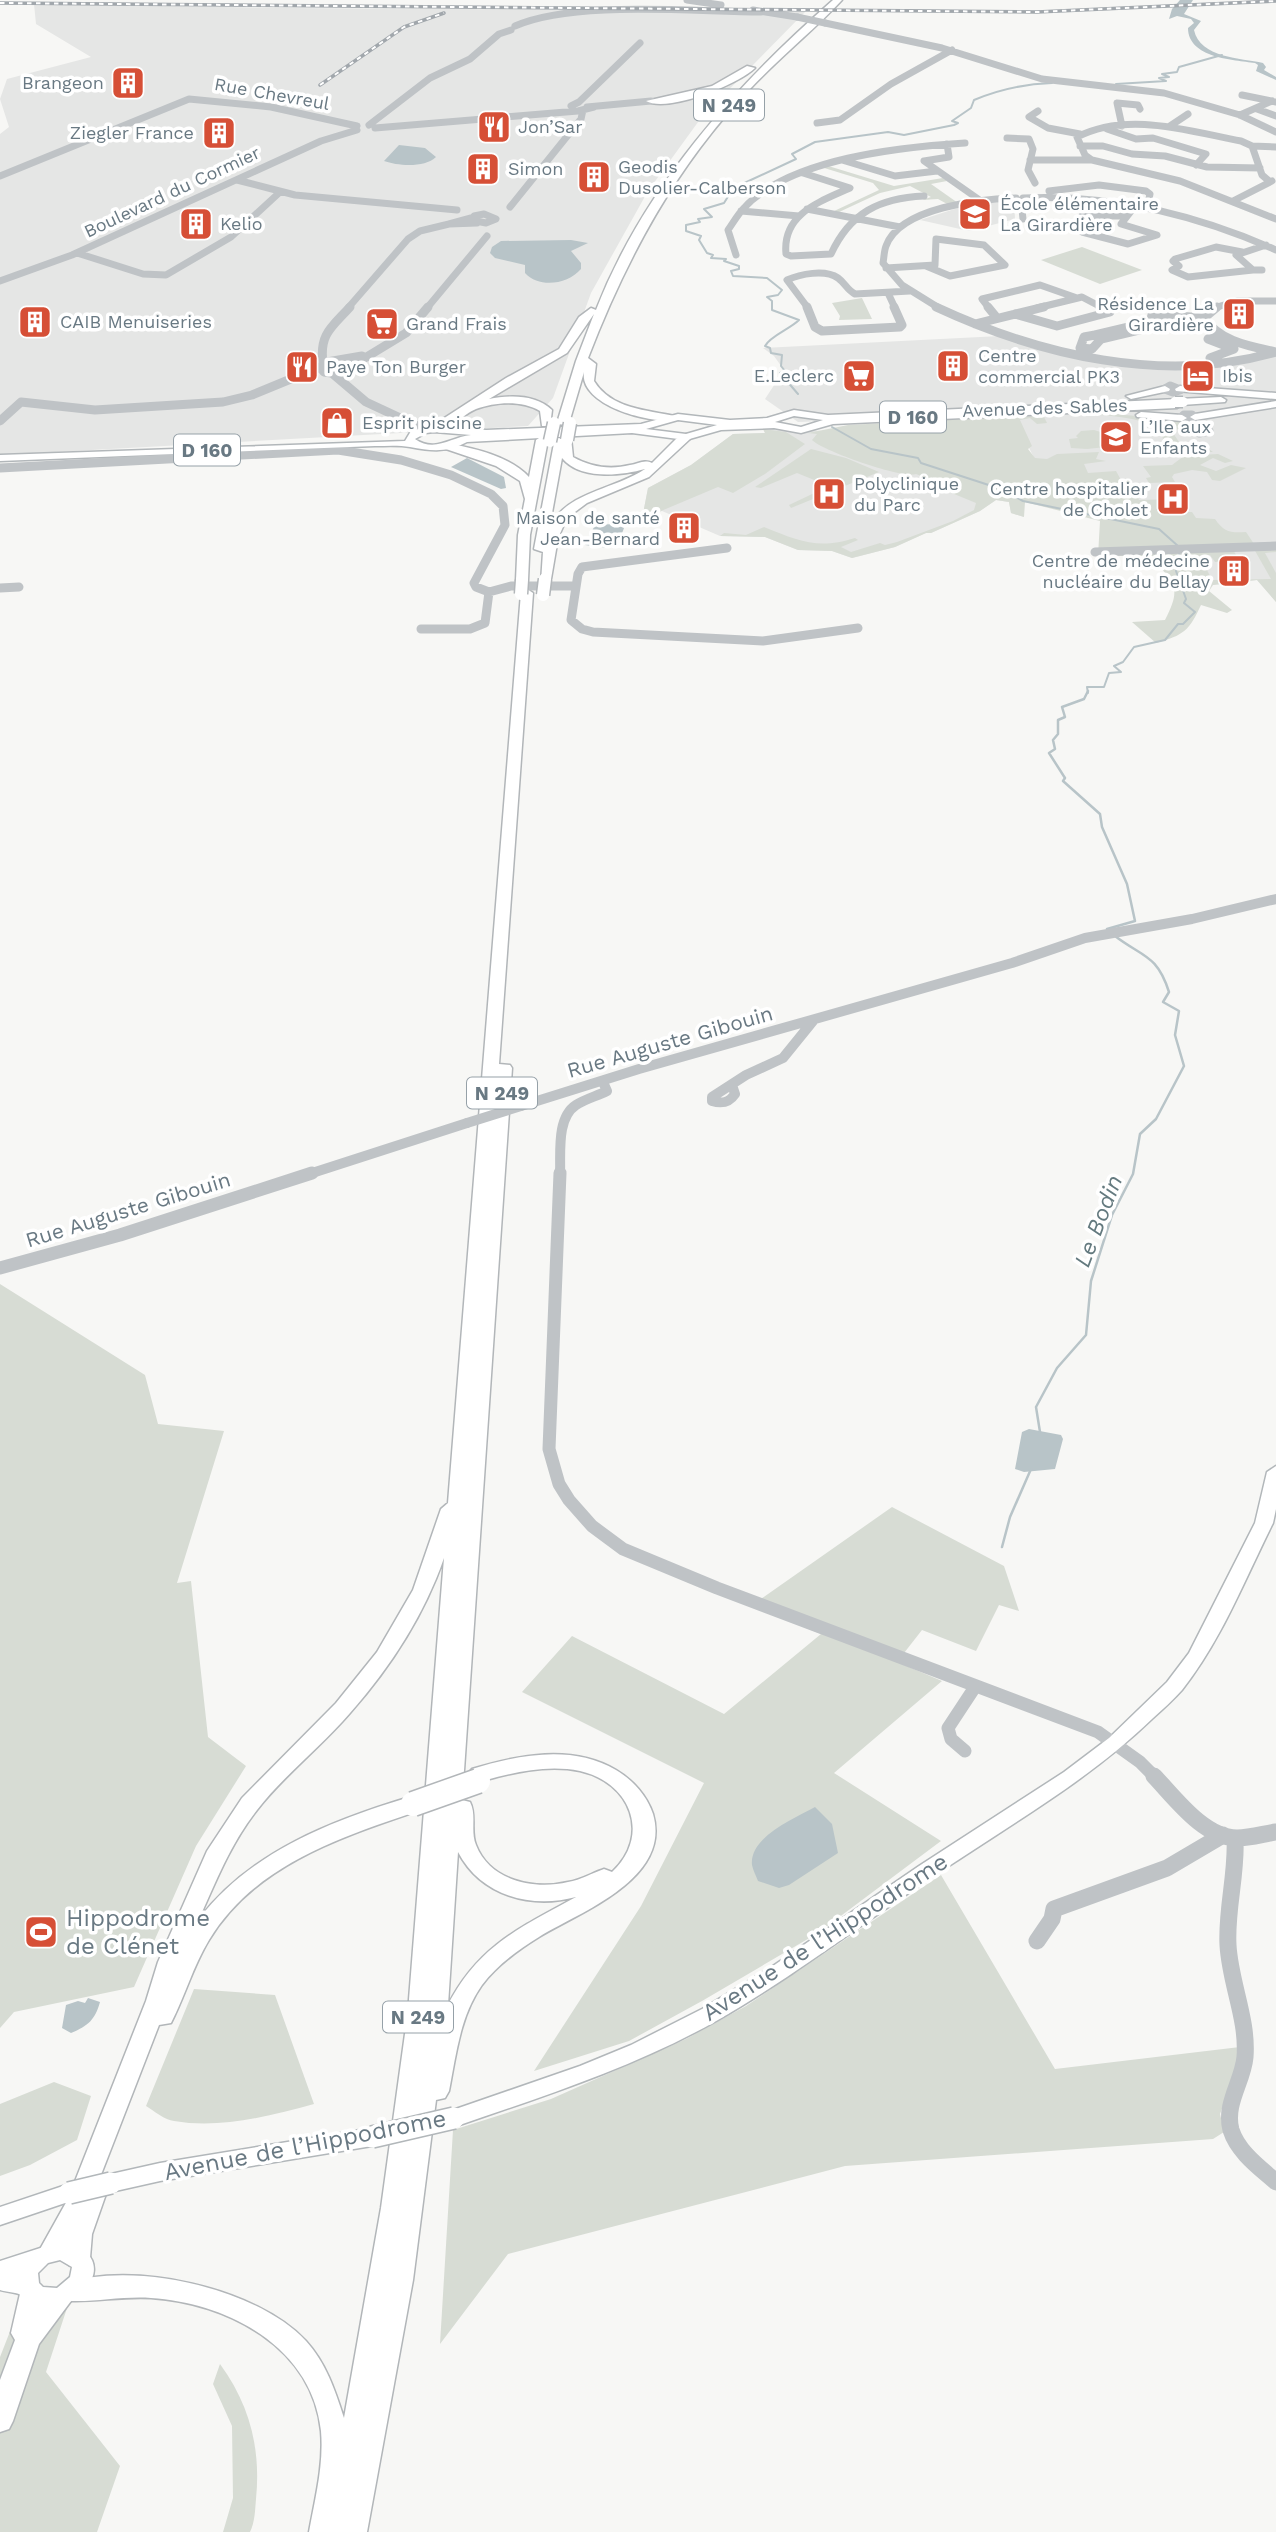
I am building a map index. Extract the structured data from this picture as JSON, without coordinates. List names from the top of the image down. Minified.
{"streets":{"highway":["N 249"],"main road":["Avenue des Sables","D 160","Avenue de l’Hippodrome"],"street":["Rue Chevreul","Boulevard du Cormier","Rue Auguste Gibouin"]},"crossings":[["Rue Chevreul","Boulevard du Cormier"],["N 249","D 160"]],"water":["Le Bodin"],"places":{"building":["Brangeon","Ziegler France","Simon","Geodis Dusolier-Calberson","Kelio","Résidence La Girardière","CAIB Menuiseries","Centre commercial PK3","Maison de santé Jean-Bernard","Centre de médecine nucléaire du Bellay"],"restaurant":["Jon’Sar","Paye Ton Burger"],"school or university":["École élémentaire La Girardière","L’Ile aux Enfants"],"supermarket":["Grand Frais","E.Leclerc"],"hotel":["Ibis"],"shop":["Esprit piscine"],"hospital":["Polyclinique du Parc","Centre hospitalier de Cholet"],"sports":["Hippodrome de Clénet"]}}
